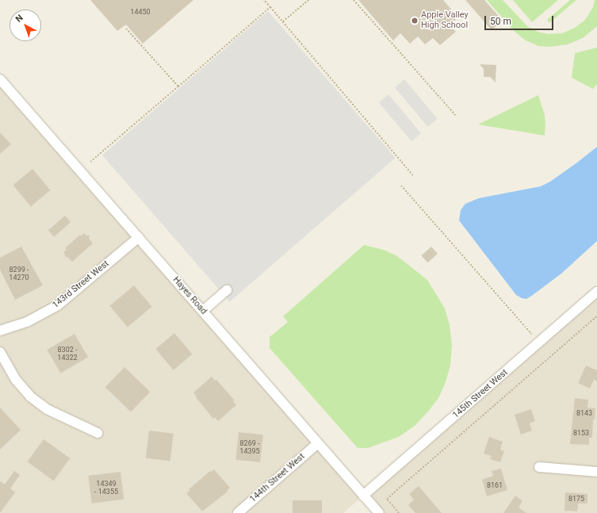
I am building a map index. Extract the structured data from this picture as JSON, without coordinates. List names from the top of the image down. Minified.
{"streets":{"street":["143rd Street West","Hayes Road","145th Street West","144th Street West"]},"crossings":[["143rd Street West","Hayes Road"],["Hayes Road","145th Street West"],["Hayes Road","144th Street West"]],"places":["Apple Valley High School"],"house_numbers":["14450","8299 - 14270","8302 - 14322","8143","8153","8269 - 14395","14349 - 14355","8161","8175"],"scale_bar":"50 m","north":"top left"}
